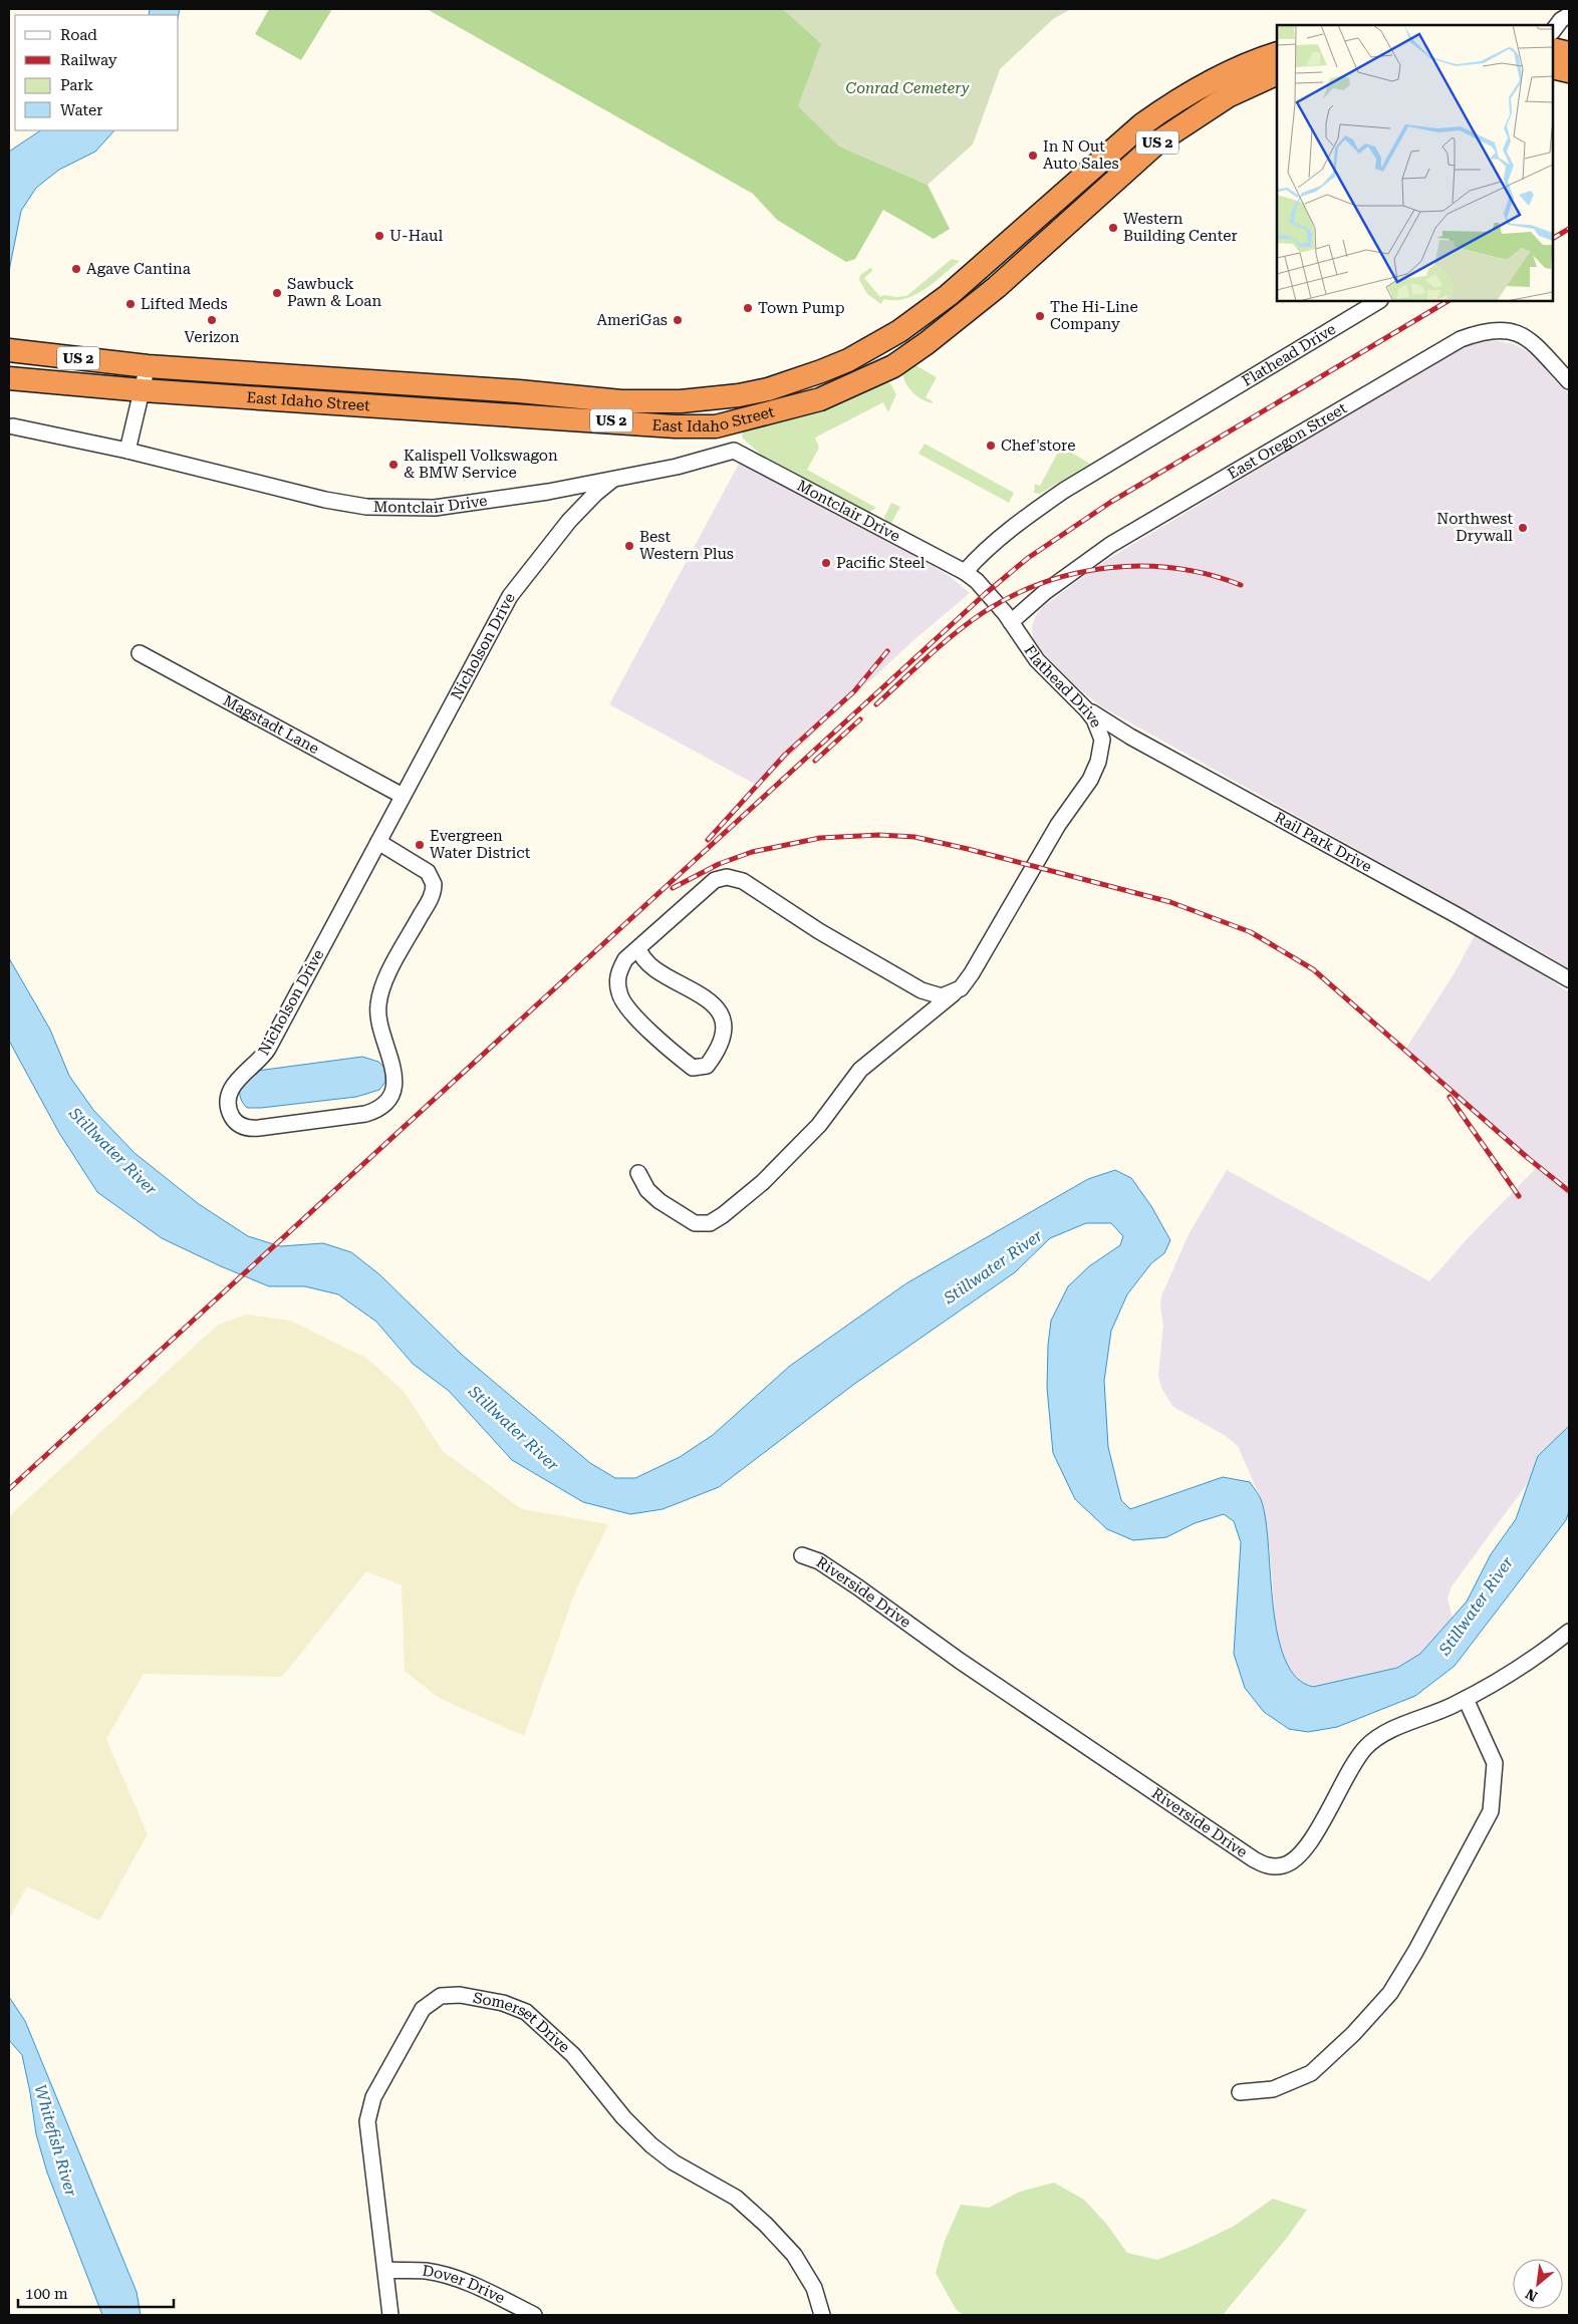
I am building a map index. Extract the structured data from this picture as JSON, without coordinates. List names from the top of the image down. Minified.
{"streets":{"highway":["US 2","East Idaho Street"],"street":["Flathead Drive","East Oregon Street","Montclair Drive","Nicholson Drive","Magstadt Lane","Rail Park Drive","Riverside Drive","Somerset Drive","Dover Drive"]},"crossings":[["Flathead Drive","East Oregon Street"],["Flathead Drive","Montclair Drive"],["Flathead Drive","Rail Park Drive"],["East Idaho Street","Montclair Drive"],["Montclair Drive","Nicholson Drive"],["Nicholson Drive","Magstadt Lane"],["Somerset Drive","Dover Drive"]],"water":["Stillwater River","Whitefish River"],"parks":["Conrad Cemetery"],"places":["In N Out Auto Sales","Western Building Center","U-Haul","Agave Cantina","Sawbuck Pawn & Loan","Lifted Meds","Town Pump","The Hi-Line Company","Verizon","AmeriGas","Chef'store","Kalispell Volkswagon & BMW Service","Northwest Drywall","Best Western Plus","Pacific Steel","Evergreen Water District"],"legend":["Road","Railway","Park","Water"],"scale_bar":"100 m","north":"bottom left"}
